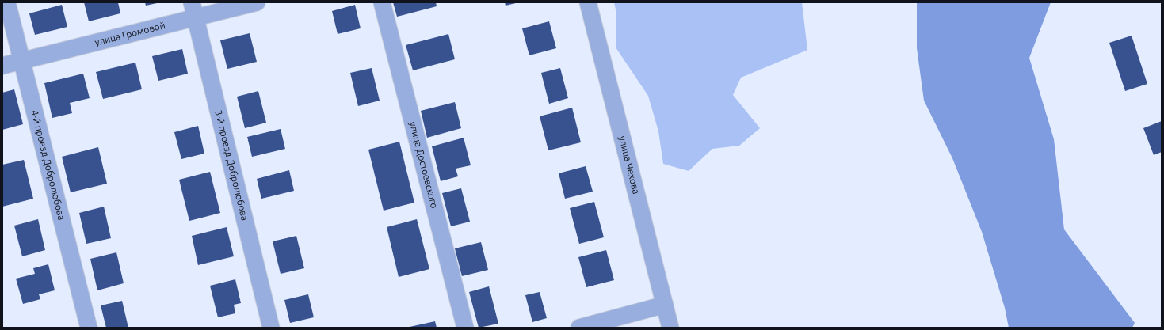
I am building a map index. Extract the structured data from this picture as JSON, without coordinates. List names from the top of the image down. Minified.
{"streets":{"street":["улица Громовой","3-й проезд Добролюбова","улица Достоевского","4-й проезд Добролюбова","улица Чехова"]},"crossings":[["улица Громовой","3-й проезд Добролюбова"],["улица Громовой","4-й проезд Добролюбова"]]}
